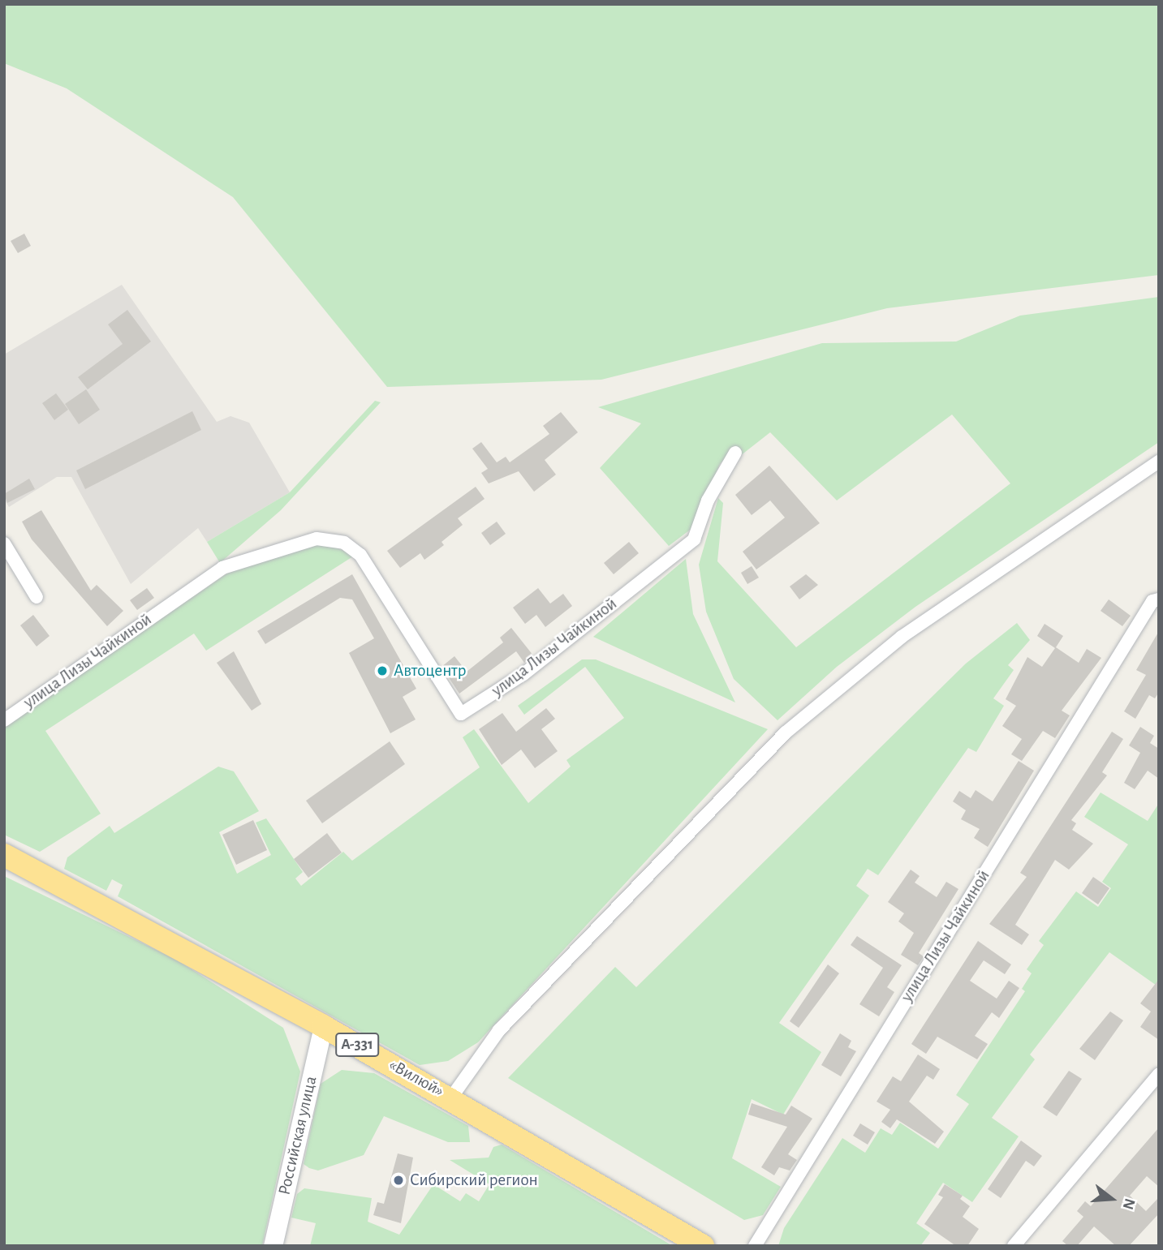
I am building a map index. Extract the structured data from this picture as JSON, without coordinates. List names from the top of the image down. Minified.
{"streets":{"highway":["А-331","«Вилюй»"],"street":["улица Лизы Чайкиной","Российская улица"]},"crossings":[["«Вилюй»","Российская улица"]],"places":["Автоцентр","Сибирский регион"],"north":"right"}
